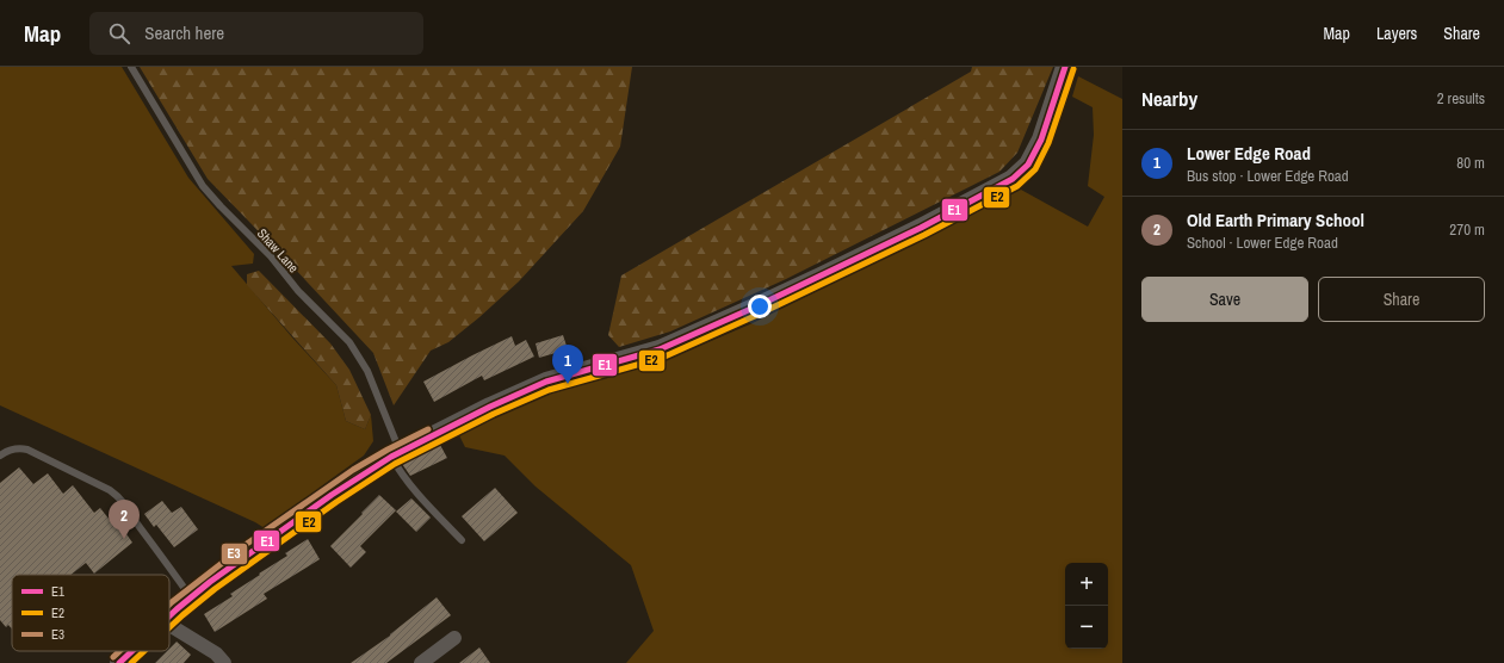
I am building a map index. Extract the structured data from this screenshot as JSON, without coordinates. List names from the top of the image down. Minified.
{"streets":{"lane":["Shaw Lane"]},"lines":["transit line E1","transit line E2","transit line E3"],"legend":["E1","E2","E3"],"page":{"header":"Map","search":"Search here","nav":["Map","Layers","Share"],"heading":["Nearby","2 results"],"list":[{"mark":"1","name":"Lower Edge Road","note":"Bus stop · Lower Edge Road","value":"80 m"},{"mark":"2","name":"Old Earth Primary School","note":"School · Lower Edge Road","value":"270 m"}],"buttons":["Save","Share"],"pins":["1","2"],"map_buttons":["+","−"]}}
